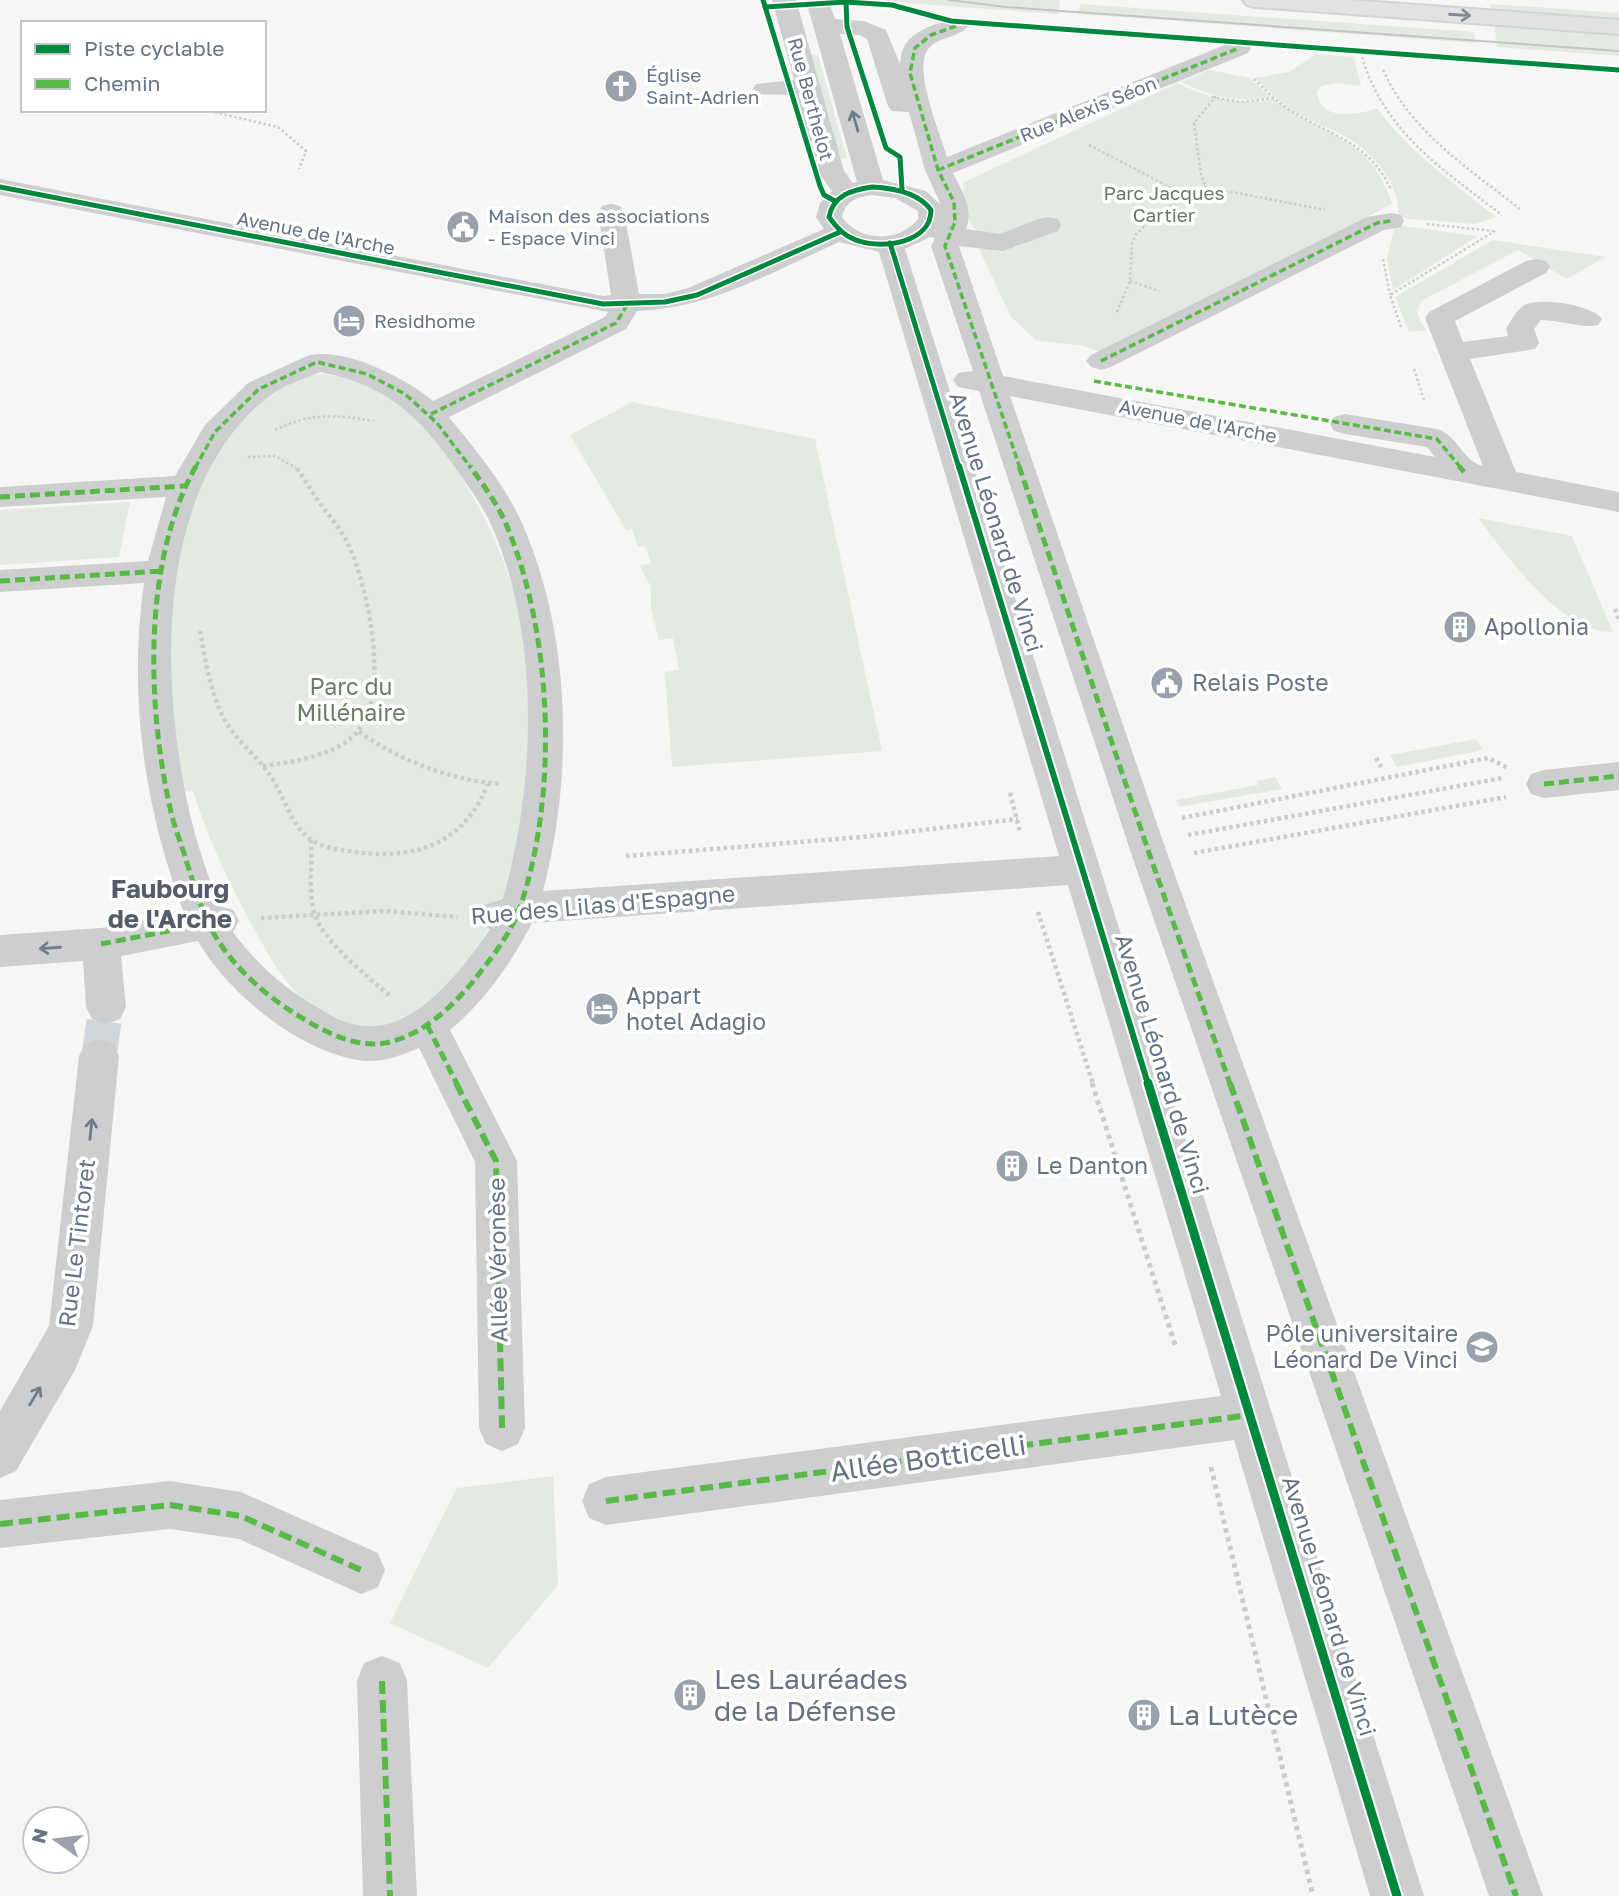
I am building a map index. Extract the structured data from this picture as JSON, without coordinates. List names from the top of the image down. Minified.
{"streets":{"street":["Rue Berthelot","Rue Alexis Séon","Avenue de l'Arche","Avenue Léonard de Vinci","Rue des Lilas d'Espagne","Rue Le Tintoret","Allée Véronèse","Allée Botticelli"]},"crossings":[["Avenue de l'Arche","Avenue Léonard de Vinci"],["Avenue Léonard de Vinci","Rue des Lilas d'Espagne"],["Avenue Léonard de Vinci","Allée Botticelli"]],"one_way":["Rue Le Tintoret"],"districts":["Faubourg de l'Arche"],"parks":["Parc Jacques Cartier","Parc du Millénaire"],"places":{"church":["Église Saint-Adrien"],"public building":["Maison des associations - Espace Vinci","Relais Poste"],"hotel":["Residhome","Appart hotel Adagio"],"building":["Apollonia","Le Danton","Les Lauréades de la Défense","La Lutèce"],"school or university":["Pôle universitaire Léonard De Vinci"]},"legend":["Piste cyclable","Chemin"],"north":"left"}
